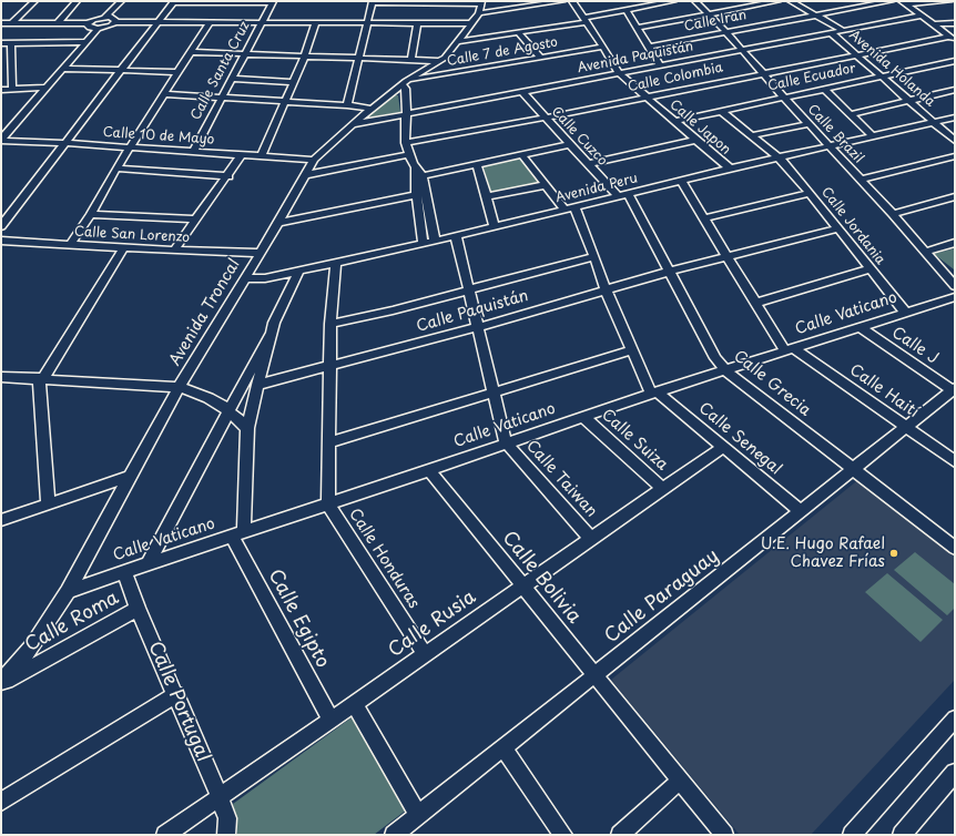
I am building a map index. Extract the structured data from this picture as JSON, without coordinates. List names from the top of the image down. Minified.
{"streets":{"street":["Calle Iran","Calle 7 de Agosto","Avenida Paquistán","Avenida Holanda","Calle Santa Cruz","Calle Colombia","Calle Ecuador","Calle Japon","Calle Brazil","Calle 10 de Mayo","Calle Cuzco","Avenida Peru","Calle Jordania","Calle San Lorenzo","Calle Paquistán","Avenida Troncal","Calle Vaticano","Calle J","Calle Grecia","Calle Haití","Calle Senegal","Calle Suiza","Calle Taiwan","Calle Honduras","Calle Bolivia","Calle Paraguay","Calle Egipto","Calle Roma","Calle Rusia","Calle Portugal"]},"crossings":[["Calle Iran","Calle Brazil"],["Calle 7 de Agosto","Calle Japon"],["Calle 7 de Agosto","Avenida Troncal"],["Avenida Paquistán","Avenida Holanda"],["Avenida Paquistán","Calle Japon"],["Avenida Paquistán","Calle Brazil"],["Avenida Paquistán","Calle Cuzco"],["Avenida Paquistán","Avenida Troncal"],["Avenida Holanda","Calle Colombia"],["Avenida Holanda","Calle Ecuador"],["Avenida Holanda","Avenida Peru"],["Calle Santa Cruz","Calle 10 de Mayo"],["Calle Colombia","Calle Japon"],["Calle Colombia","Calle Brazil"],["Calle Colombia","Calle Cuzco"],["Calle Ecuador","Calle Japon"],["Calle Ecuador","Calle Brazil"],["Calle Ecuador","Calle Jordania"],["Calle Japon","Avenida Peru"],["Calle Brazil","Avenida Peru"],["Calle 10 de Mayo","Avenida Troncal"],["Calle Cuzco","Avenida Peru"],["Calle Cuzco","Calle Grecia"],["Avenida Peru","Calle Jordania"],["Avenida Peru","Avenida Troncal"],["Avenida Peru","Calle Grecia"],["Calle Jordania","Calle Paquistán"],["Calle Jordania","Calle Vaticano"],["Calle San Lorenzo","Avenida Troncal"],["Calle Paquistán","Calle Grecia"],["Avenida Troncal","Calle Vaticano"],["Avenida Troncal","Calle Roma"],["Calle Vaticano","Calle J"],["Calle Vaticano","Calle Grecia"],["Calle Vaticano","Calle Haití"],["Calle Vaticano","Calle Senegal"],["Calle Vaticano","Calle Suiza"],["Calle Vaticano","Calle Taiwan"],["Calle Vaticano","Calle Honduras"],["Calle Vaticano","Calle Bolivia"],["Calle Vaticano","Calle Egipto"],["Calle Vaticano","Calle Portugal"],["Calle J","Calle Paraguay"],["Calle Grecia","Calle Paraguay"],["Calle Haití","Calle Paraguay"],["Calle Senegal","Calle Paraguay"],["Calle Senegal","Calle Rusia"],["Calle Suiza","Calle Rusia"],["Calle Taiwan","Calle Rusia"],["Calle Honduras","Calle Rusia"],["Calle Bolivia","Calle Paraguay"],["Calle Bolivia","Calle Rusia"],["Calle Egipto","Calle Rusia"],["Calle Roma","Calle Portugal"],["Calle Rusia","Calle Portugal"]],"places":["U.E. Hugo Rafael Chavez Frías"]}
